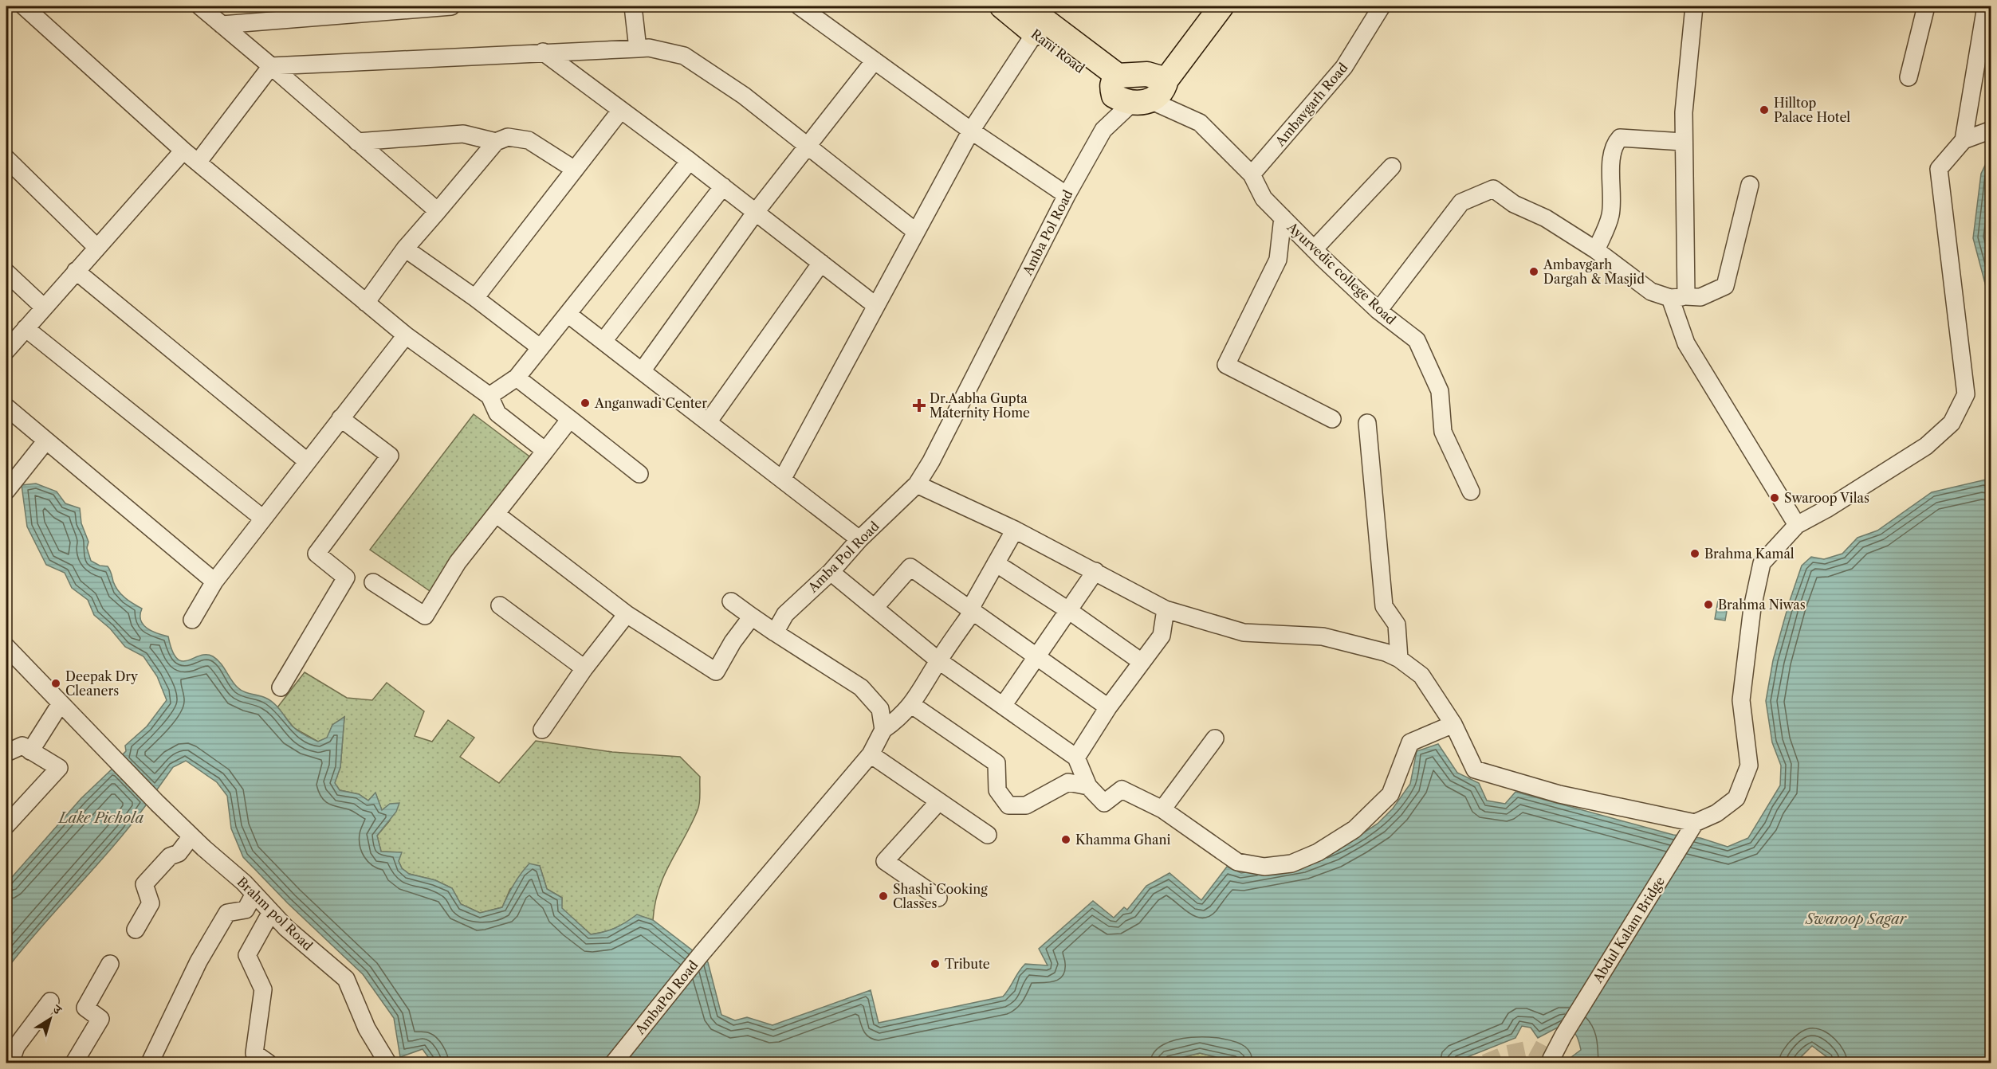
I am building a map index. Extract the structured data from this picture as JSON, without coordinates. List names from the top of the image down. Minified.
{"streets":{"highway":["Rani Road"],"street":["Ambavgarh Road","Amba Pol Road","Ayurvedic college Road","Brahm pol Road","Abdul Kalam Bridge","AmbaPol Road"]},"crossings":[["Rani Road","Amba Pol Road"],["Rani Road","Ayurvedic college Road"],["Ambavgarh Road","Ayurvedic college Road"],["Amba Pol Road","Ayurvedic college Road"]],"water":["Lake Pichola","Swaroop Sagar"],"places":{"other":["Hilltop Palace Hotel","Ambavgarh Dargah & Masjid","Anganwadi Center","Swaroop Vilas","Brahma Kamal","Brahma Niwas","Deepak Dry Cleaners","Khamma Ghani","Shashi Cooking Classes","Tribute"],"health":["Dr.Aabha Gupta Maternity Home"]},"north":"top right"}
